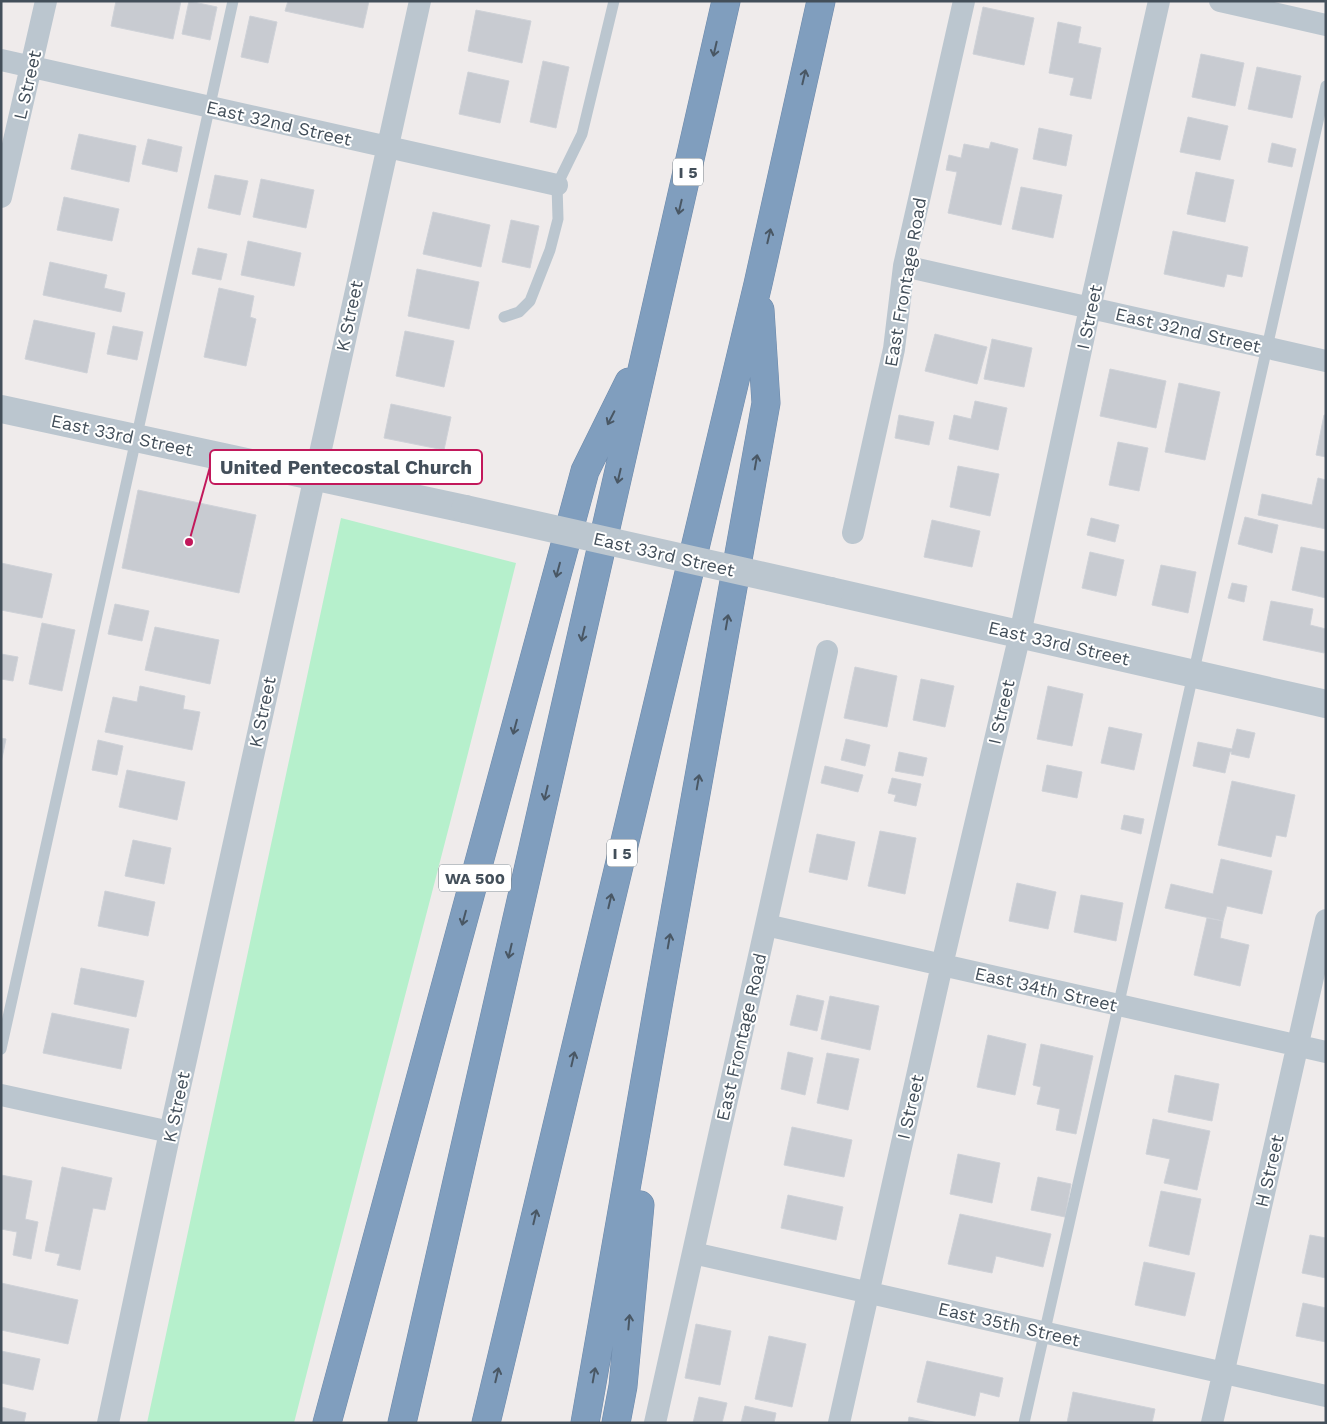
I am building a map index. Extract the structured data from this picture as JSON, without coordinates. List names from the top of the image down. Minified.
{"streets":{"highway":["I 5","WA 500"],"street":["L Street","East 32nd Street","East Frontage Road","K Street","I Street","East 33rd Street","East 34th Street","H Street","East 35th Street"]},"crossings":[["L Street","East 32nd Street"],["East 32nd Street","East Frontage Road"],["East 32nd Street","K Street"],["East 32nd Street","I Street"],["I 5","WA 500"],["East Frontage Road","East 34th Street"],["East Frontage Road","East 35th Street"],["K Street","East 33rd Street"],["I Street","East 33rd Street"],["I Street","East 34th Street"],["I Street","East 35th Street"],["East 34th Street","H Street"],["H Street","East 35th Street"]],"places":["United Pentecostal Church"]}
